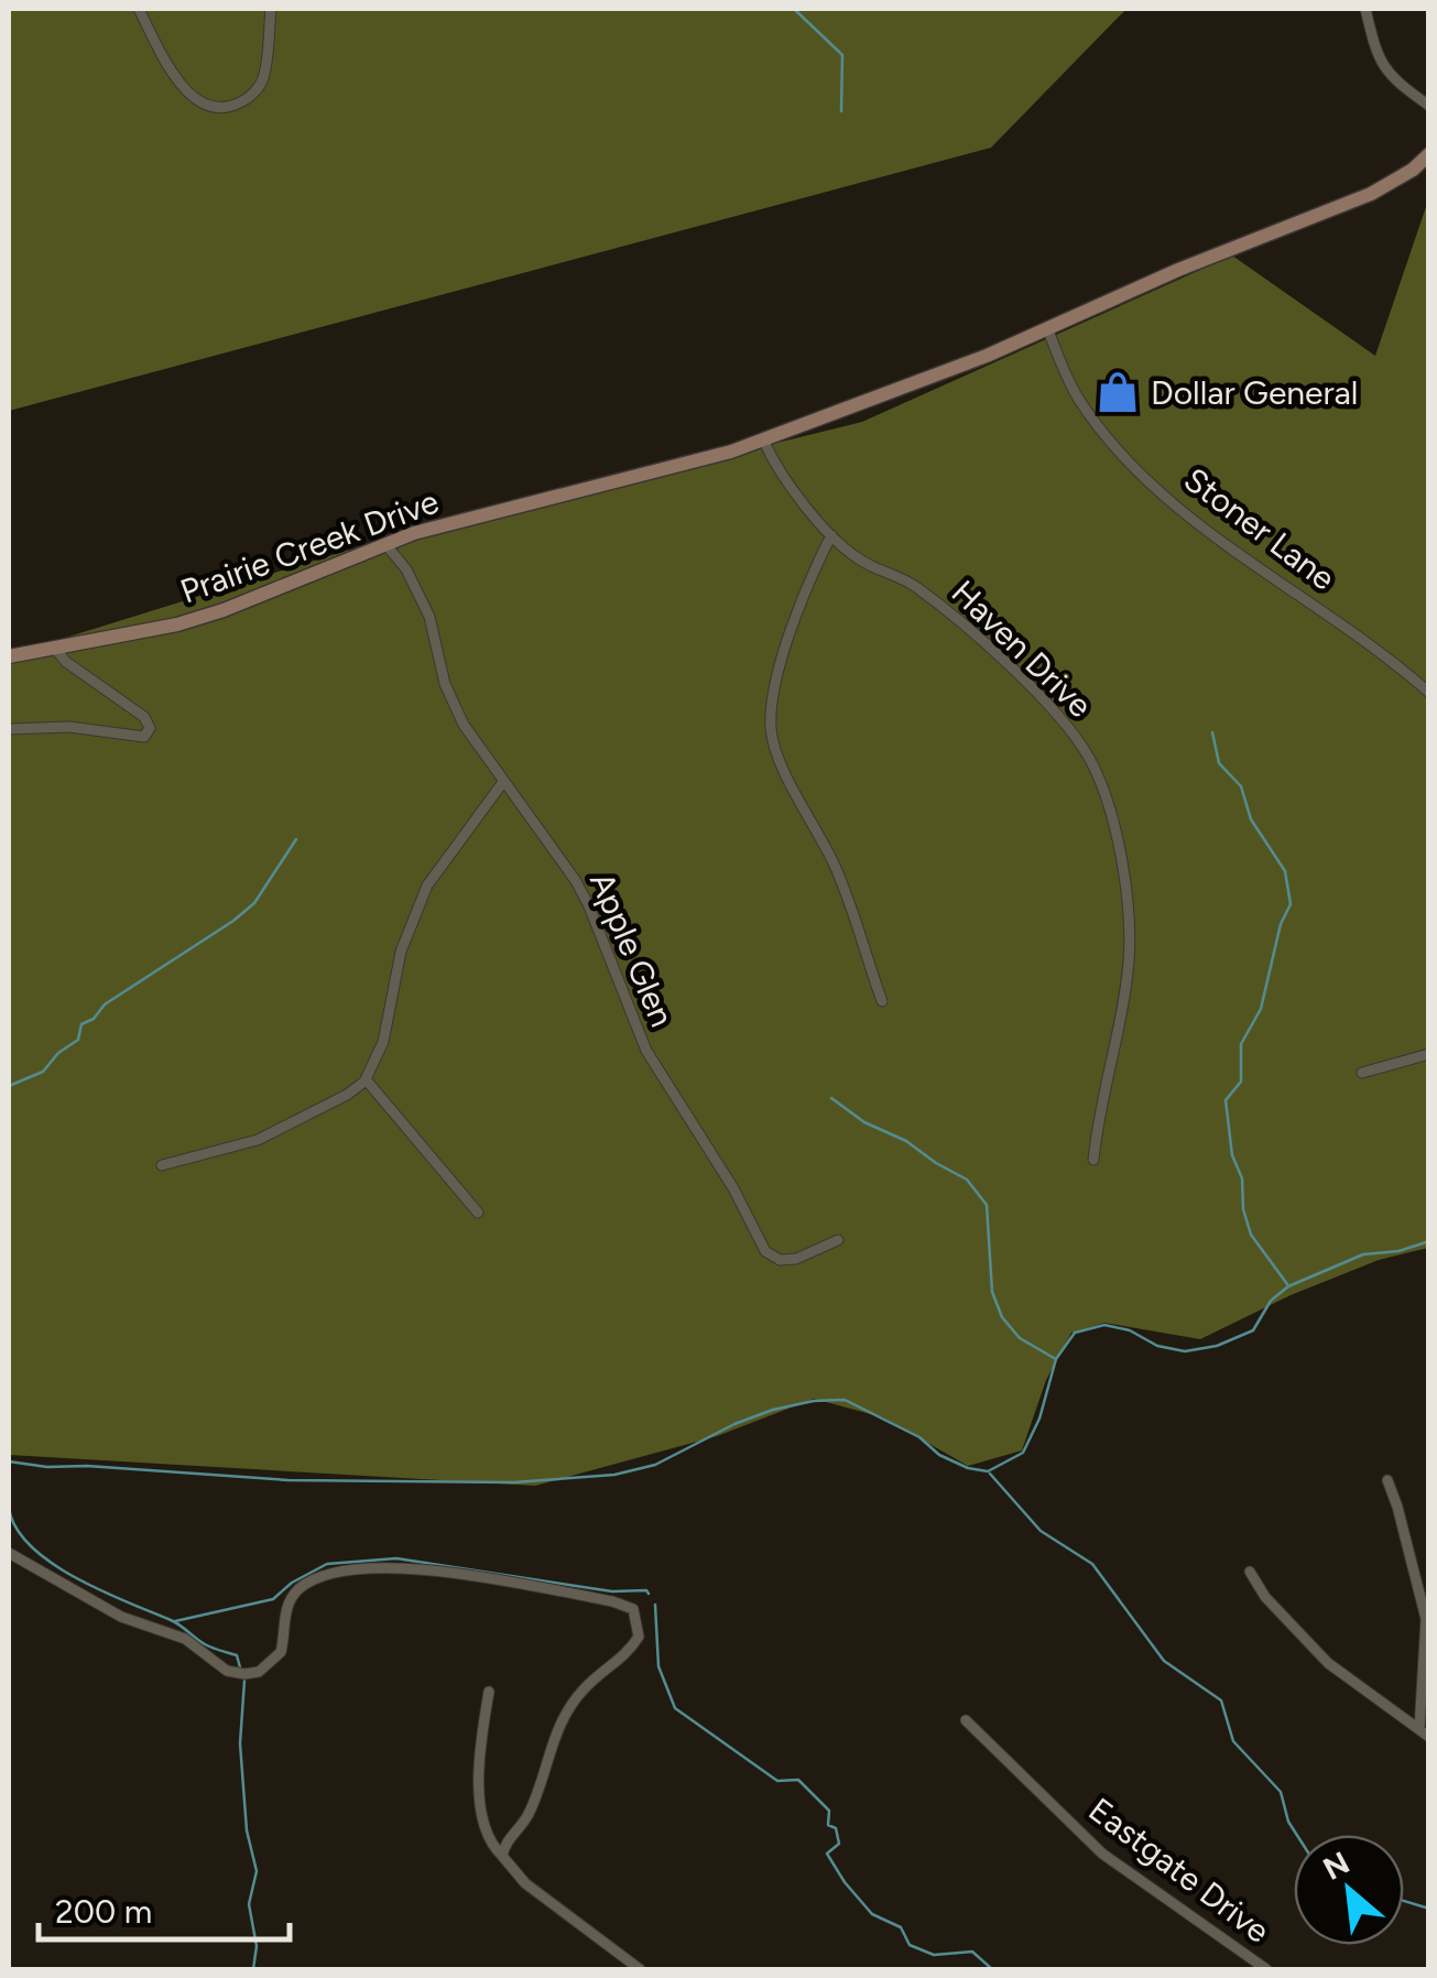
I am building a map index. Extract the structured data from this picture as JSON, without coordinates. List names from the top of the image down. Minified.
{"streets":{"main road":["Prairie Creek Drive"],"street":["Stoner Lane","Haven Drive","Apple Glen","Eastgate Drive"]},"crossings":[["Stoner Lane","Prairie Creek Drive"],["Prairie Creek Drive","Haven Drive"],["Prairie Creek Drive","Apple Glen"]],"places":{"shop":["Dollar General"]},"scale_bar":"200 m","north":"top left"}
